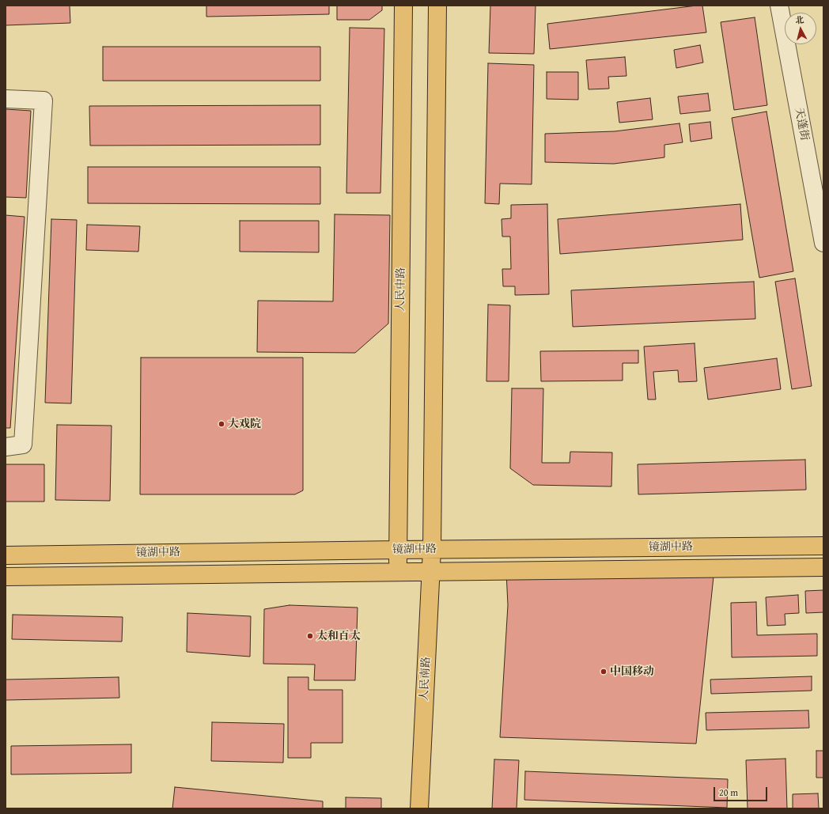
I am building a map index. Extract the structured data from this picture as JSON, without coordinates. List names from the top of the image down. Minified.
{"streets":{"main road":["人民中路","镜湖中路","人民南路"],"street":["天蓬街"]},"crossings":[["人民中路","镜湖中路"],["镜湖中路","人民南路"]],"places":["大戏院","太和百太","中国移动"],"scale_bar":"20 m","north":"top"}
